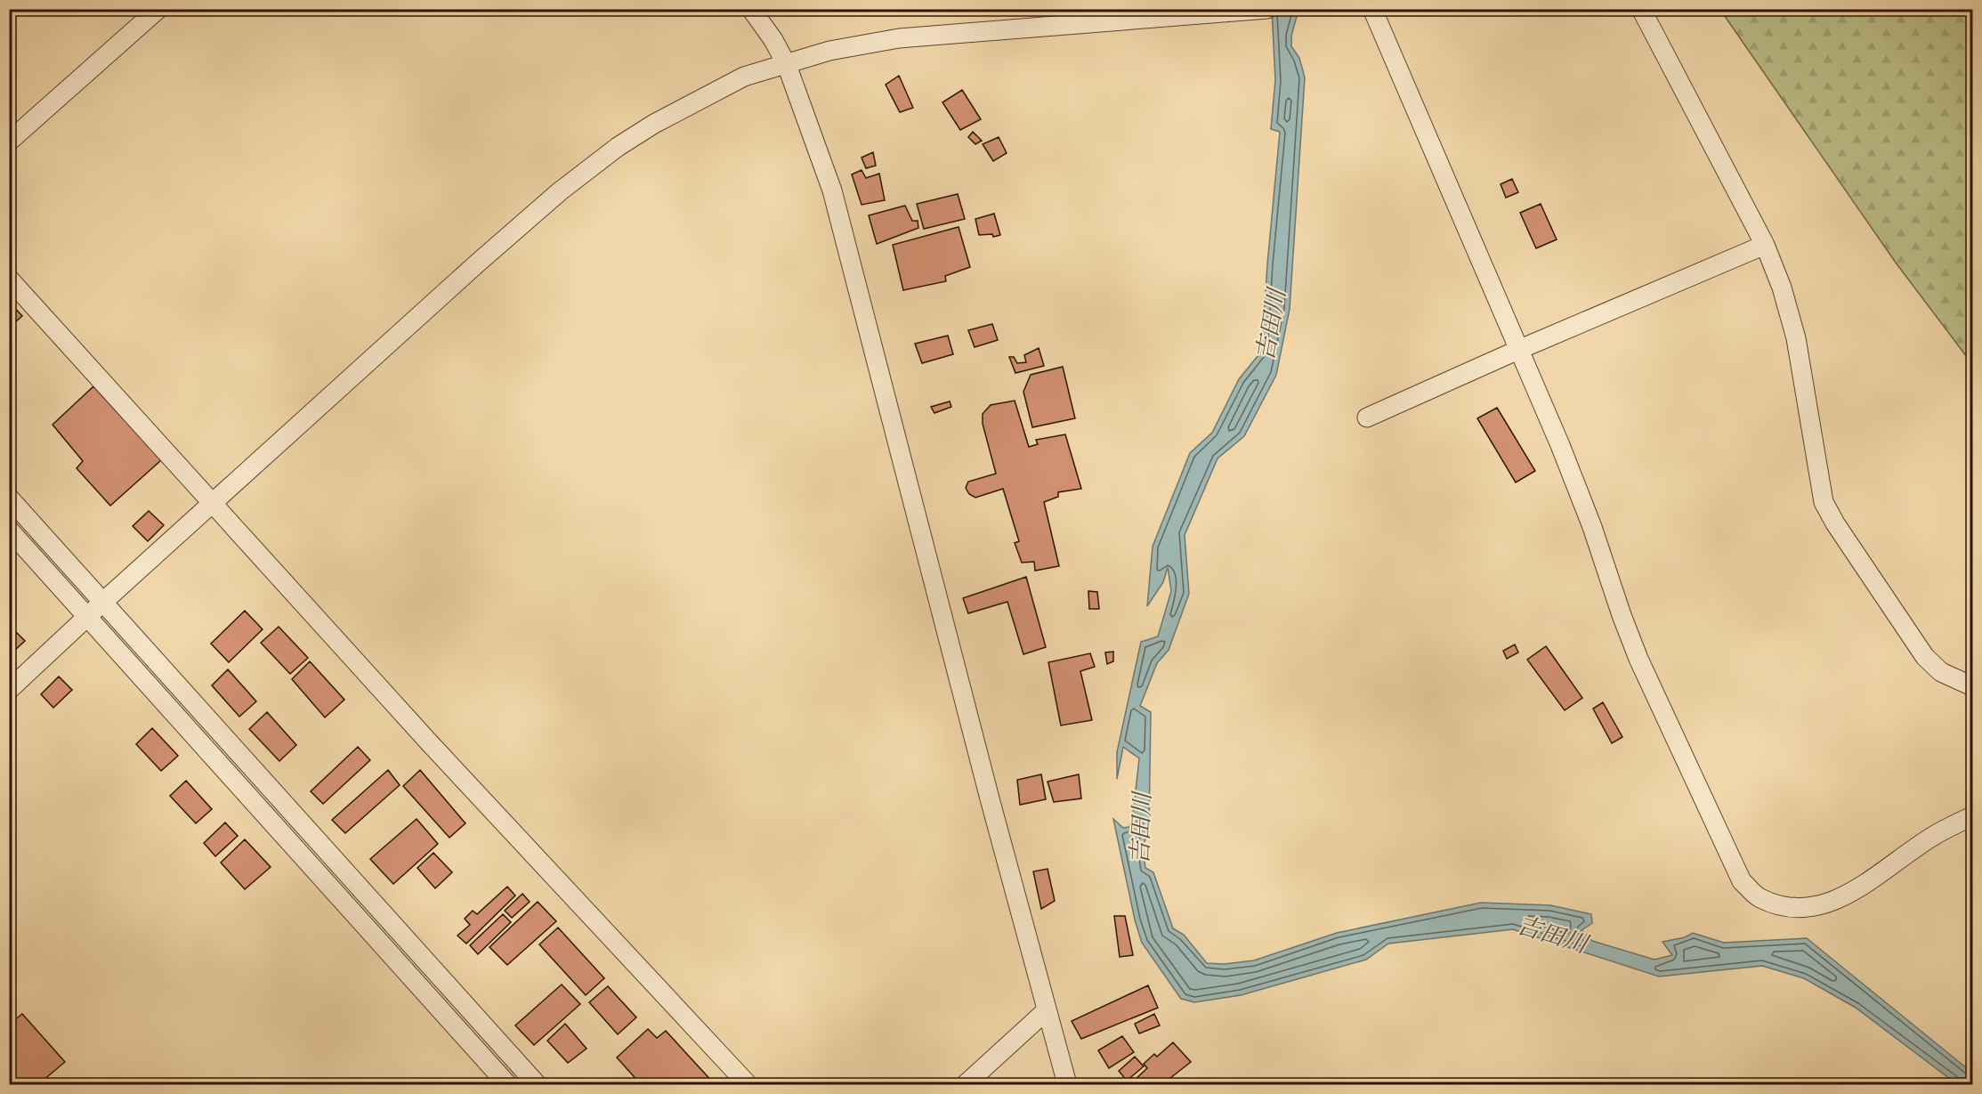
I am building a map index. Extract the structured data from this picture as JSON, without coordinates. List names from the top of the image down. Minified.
{"water":["吉田川"]}
